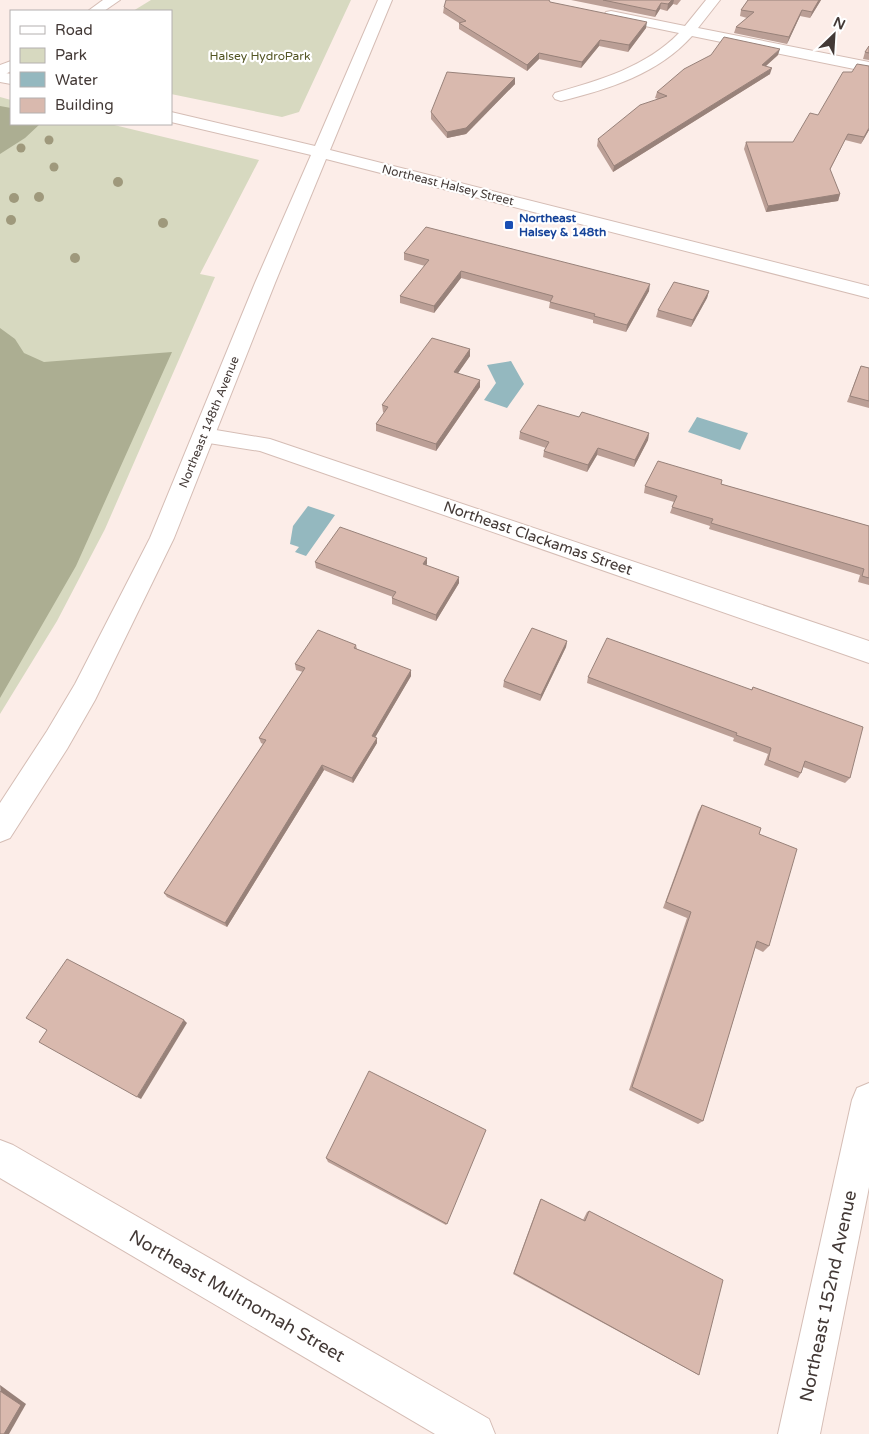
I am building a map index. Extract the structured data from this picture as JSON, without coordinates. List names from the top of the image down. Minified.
{"streets":{"main road":["Northeast Halsey Street","Northeast 148th Avenue","Northeast Clackamas Street","Northeast Multnomah Street","Northeast 152nd Avenue"]},"crossings":[["Northeast Halsey Street","Northeast 148th Avenue"],["Northeast 148th Avenue","Northeast Clackamas Street"]],"parks":["Halsey HydroPark"],"places":{"transit":["Northeast Halsey & 148th"]},"legend":["Road","Park","Water","Building"],"north":"top right"}
